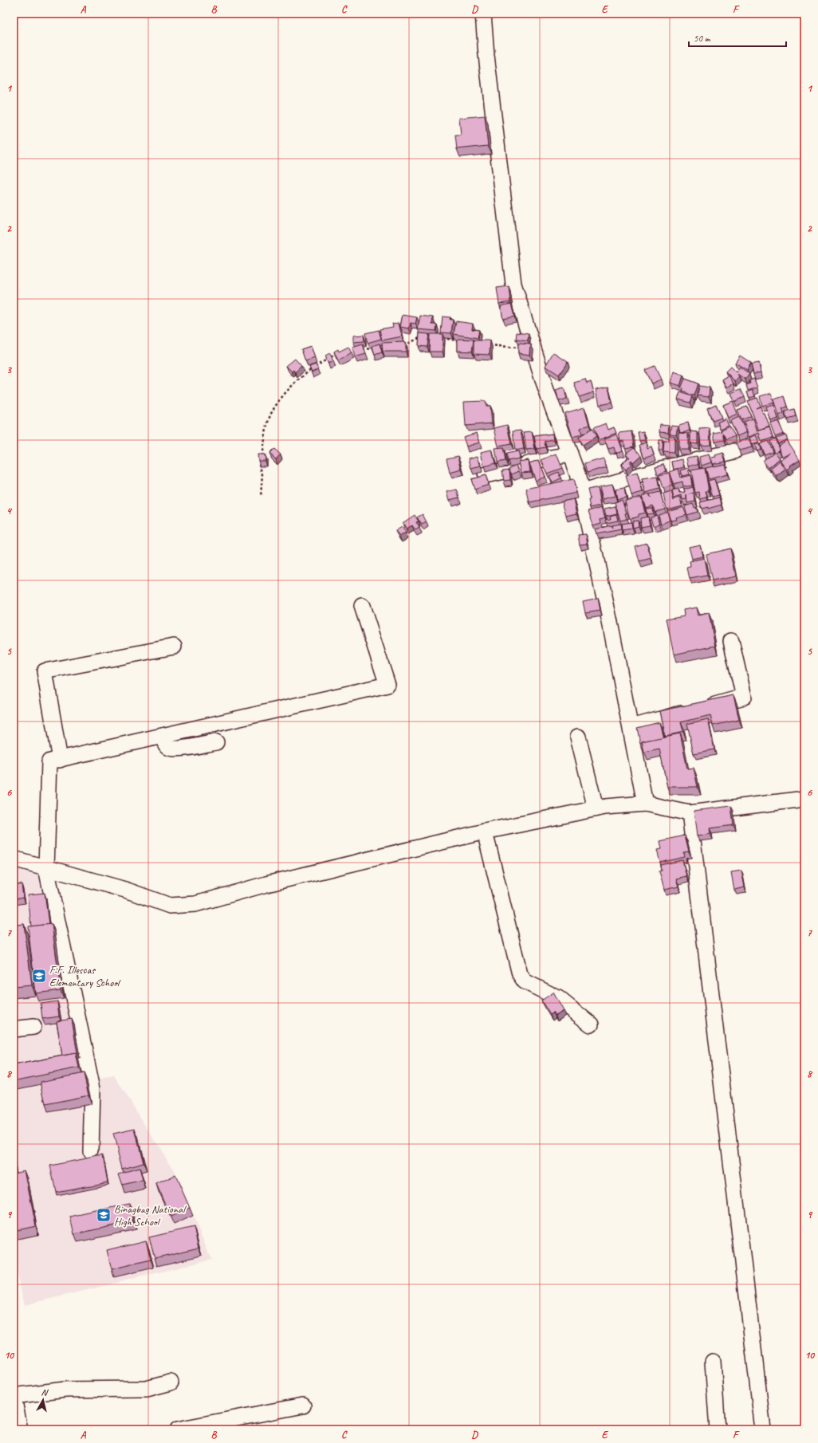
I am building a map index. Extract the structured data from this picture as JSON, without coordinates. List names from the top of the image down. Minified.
{"places":{"school or university":["F.F. Illescas Elementary School","Binagbag National High School"]},"scale_bar":"50 m","north":"top","grid":{"columns":["A","B","C","D","E","F"],"rows":["1","2","3","4","5","6","7","8","9","10"]}}
